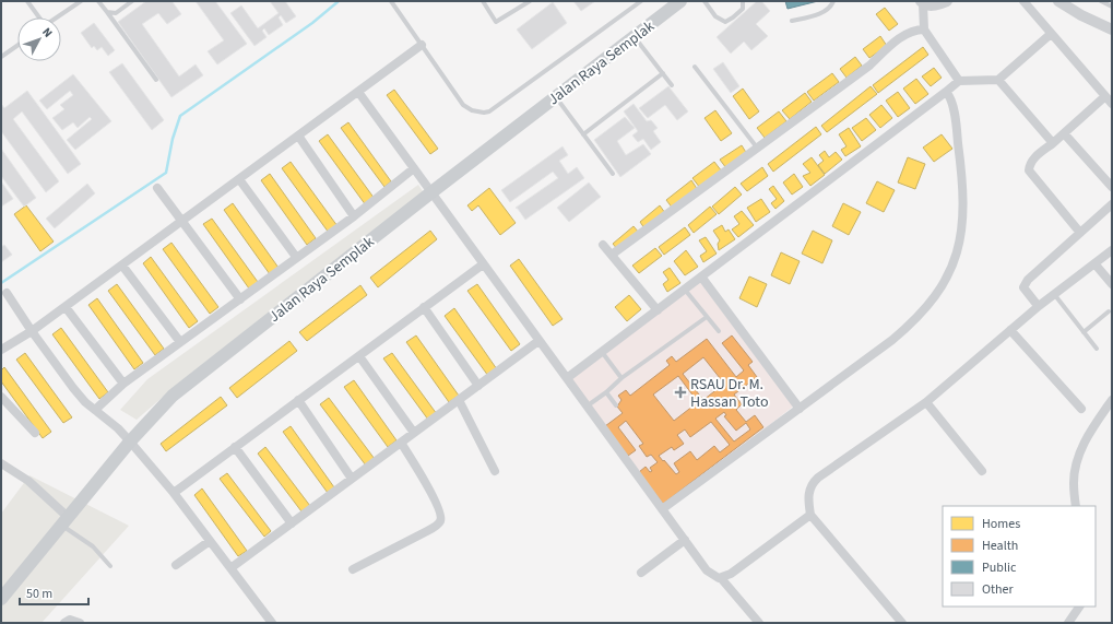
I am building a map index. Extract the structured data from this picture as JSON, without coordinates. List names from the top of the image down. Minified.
{"streets":{"main road":["Jalan Raya Semplak"]},"places":{"health":["RSAU Dr. M. Hassan Toto"]},"legend":["Homes","Health","Public","Other"],"scale_bar":"50 m","north":"top right"}
